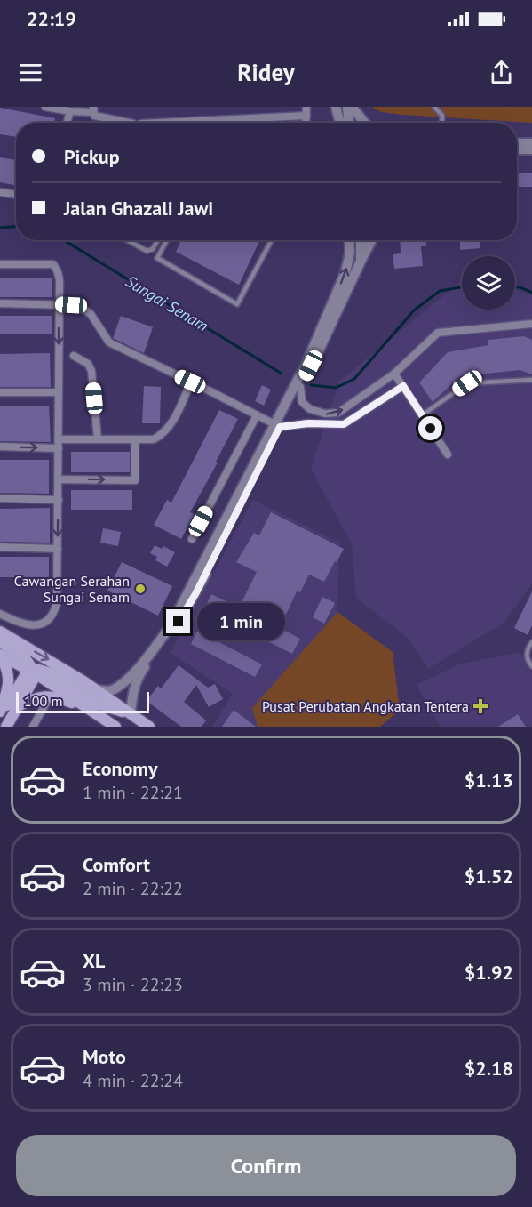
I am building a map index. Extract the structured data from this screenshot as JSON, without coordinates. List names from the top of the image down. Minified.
{"water":["Sungai Senam"],"places":{"other":["Cawangan Serahan Sungai Senam"],"health":["Pusat Perubatan Angkatan Tentera"]},"scale_bar":"100 m","page":{"status":"22:19","header":"Ridey","banner":["Pickup","Jalan Ghazali Jawi"],"bubble":"1 min","scale":"100 m","list":[{"name":"Economy","note":"1 min · 22:21","value":"$1.13"},{"name":"Comfort","note":"2 min · 22:22","value":"$1.52"},{"name":"XL","note":"3 min · 22:23","value":"$1.92"},{"name":"Moto","note":"4 min · 22:24","value":"$2.18"}],"buttons":"Confirm"}}
